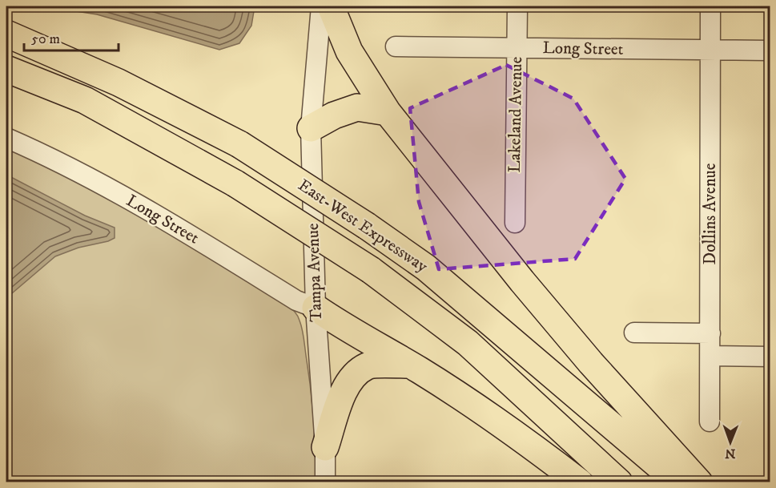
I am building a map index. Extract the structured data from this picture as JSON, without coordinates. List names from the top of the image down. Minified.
{"streets":{"highway":["East-West Expressway"],"street":["Long Street","Lakeland Avenue","Dollins Avenue","Tampa Avenue"]},"crossings":[["Long Street","Lakeland Avenue"],["Long Street","Dollins Avenue"],["Long Street","Tampa Avenue"]],"scale_bar":"50 m","north":"bottom"}
